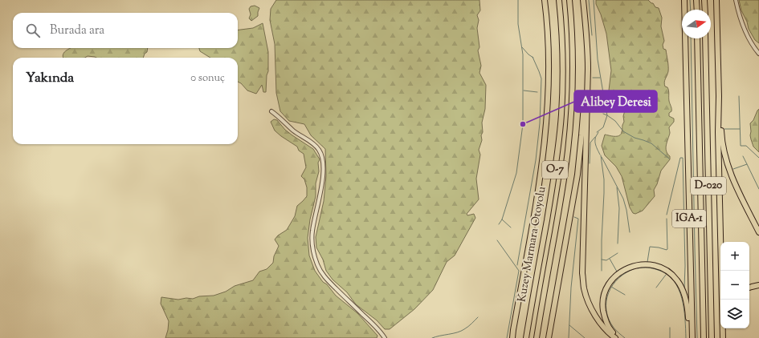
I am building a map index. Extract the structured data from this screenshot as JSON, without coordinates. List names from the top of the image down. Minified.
{"streets":{"highway":["O-7","D-020","IGA-1","Kuzey Marmara Otoyolu"]},"places":["Alibey Deresi"],"north":"right","page":{"search":"Burada ara","heading":["Yakında","0 sonuç"],"map_buttons":["+","−"]}}
